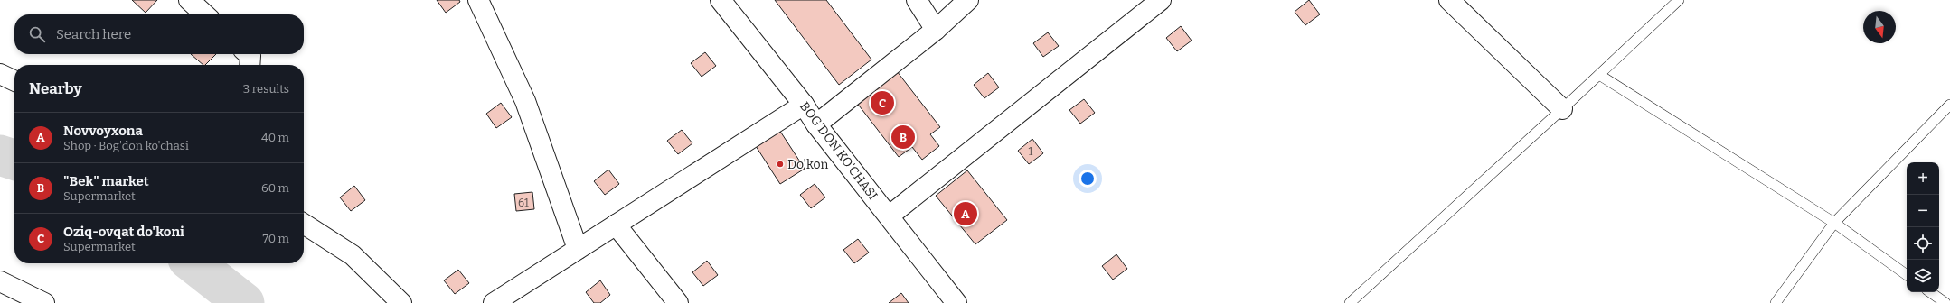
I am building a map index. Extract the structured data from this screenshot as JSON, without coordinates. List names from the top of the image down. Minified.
{"streets":{"street":["BOG'DON KO'CHASI"]},"places":["Do'kon"],"house_numbers":["1","61"],"north":"bottom","page":{"search":"Search here","heading":["Nearby","3 results"],"pins":["C","B","A"],"list":[{"mark":"A","name":"Novvoyxona","note":"Shop · Bog'don ko'chasi","value":"40 m"},{"mark":"B","name":"\"Bek\" market","note":"Supermarket","value":"60 m"},{"mark":"C","name":"Oziq-ovqat do'koni","note":"Supermarket","value":"70 m"}],"map_buttons":["+","−"]}}
